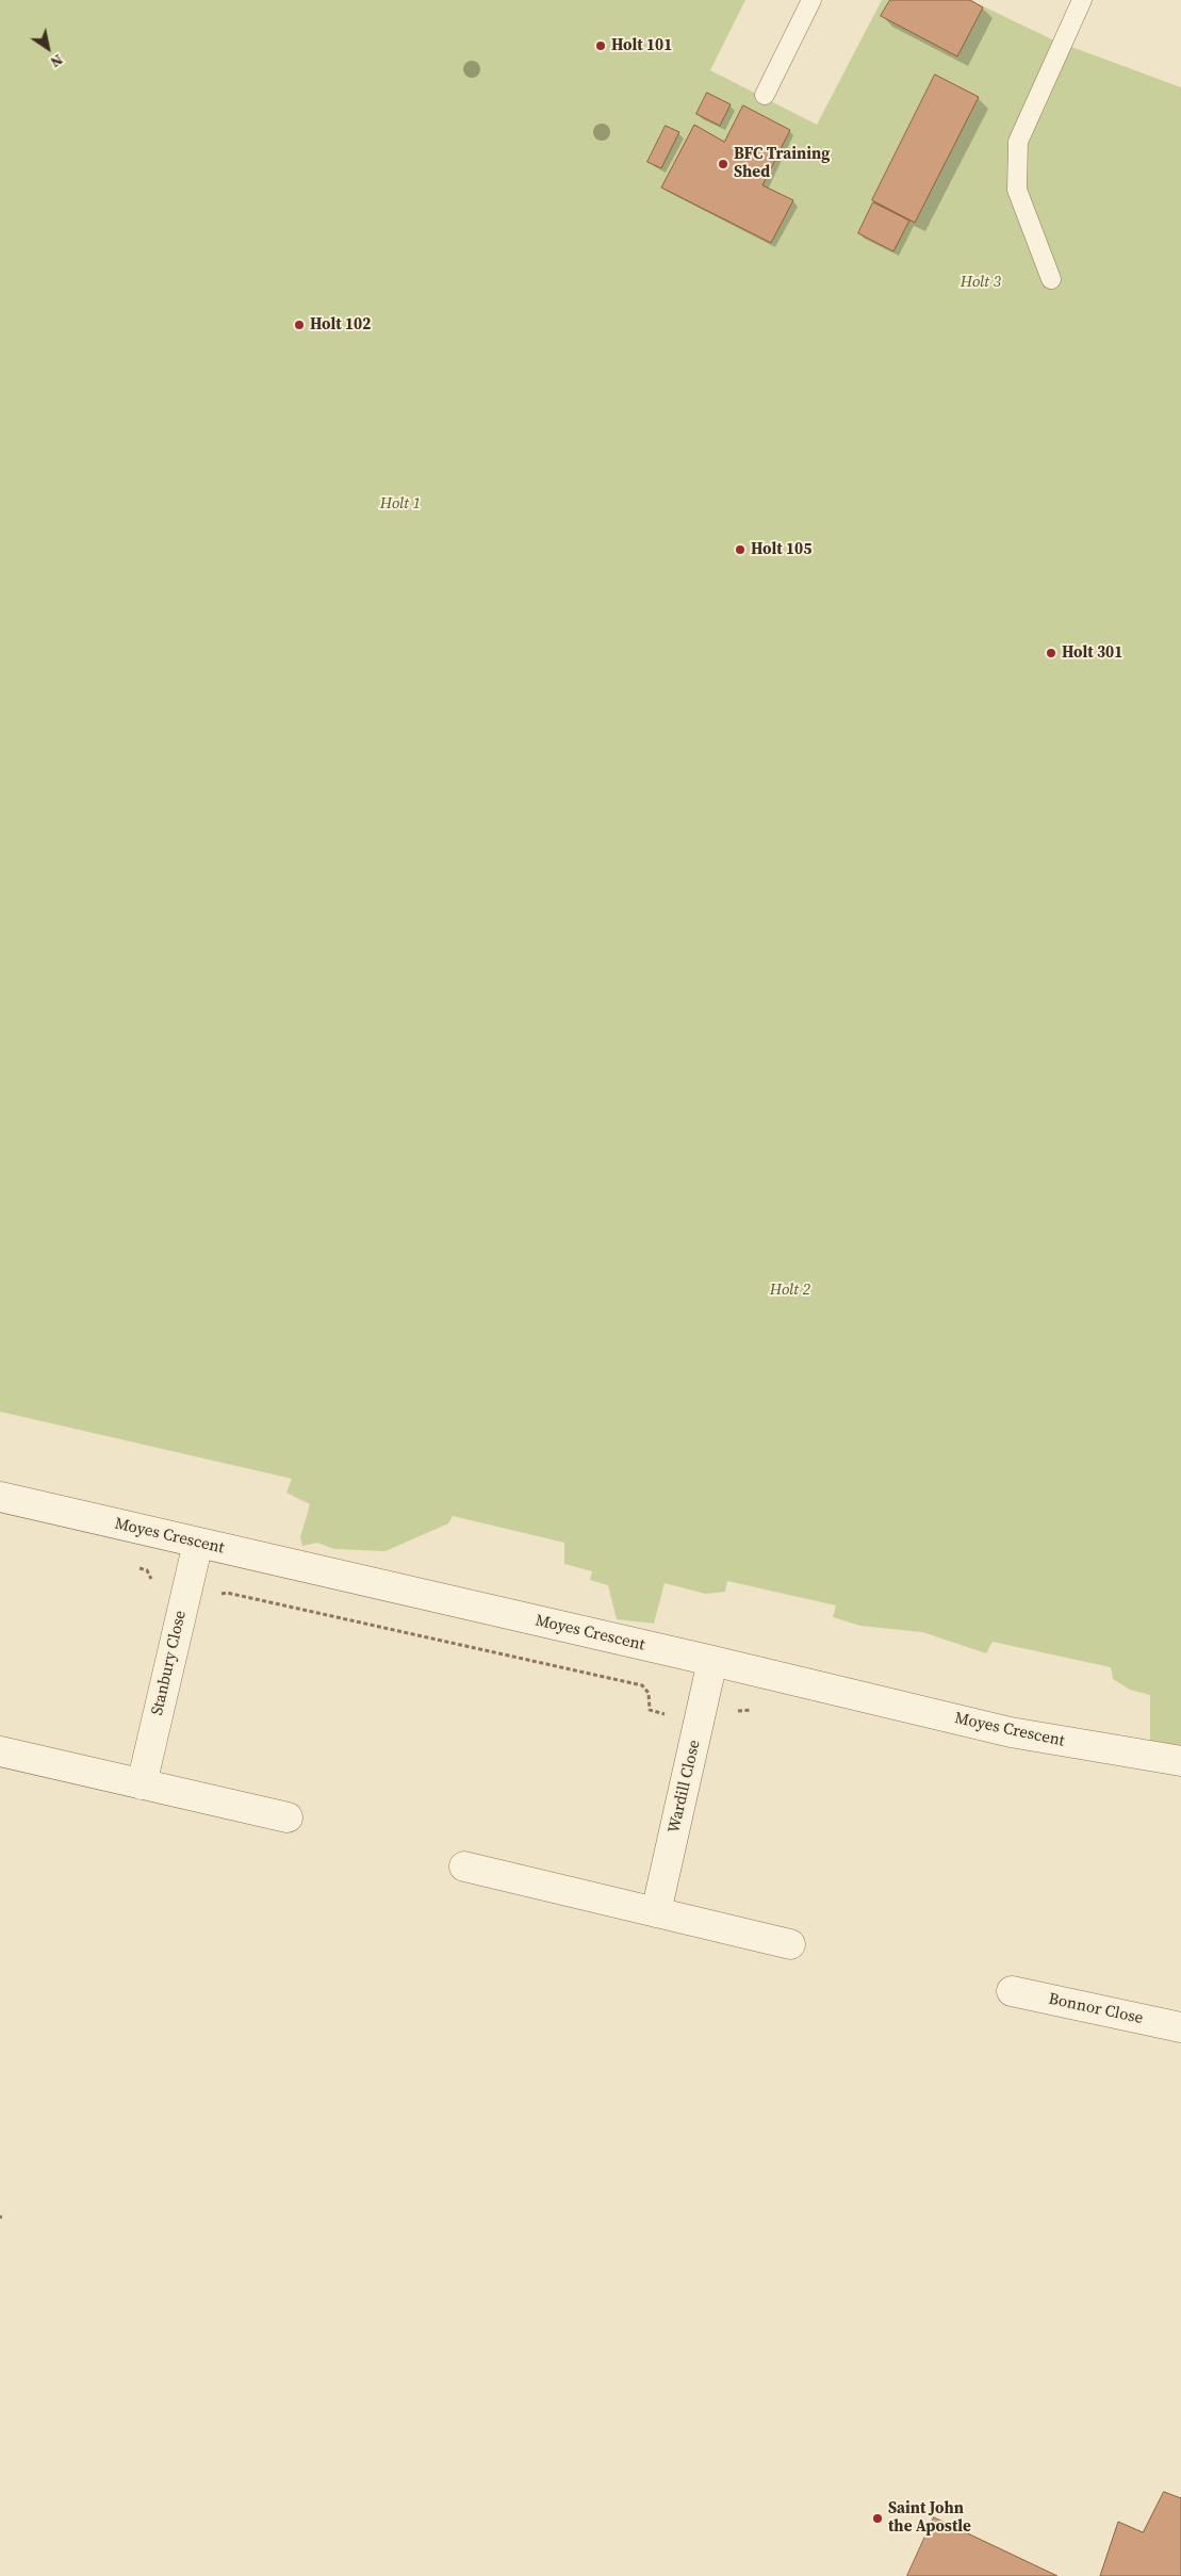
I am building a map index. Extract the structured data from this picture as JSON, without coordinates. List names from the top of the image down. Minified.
{"streets":{"street":["Moyes Crescent","Stanbury Close","Wardill Close","Bonnor Close"]},"crossings":[["Moyes Crescent","Stanbury Close"],["Moyes Crescent","Wardill Close"]],"parks":["Holt 3","Holt 1","Holt 2"],"places":["Holt 101","BFC Training Shed","Holt 102","Holt 105","Holt 301","Saint John the Apostle"],"north":"bottom right"}
